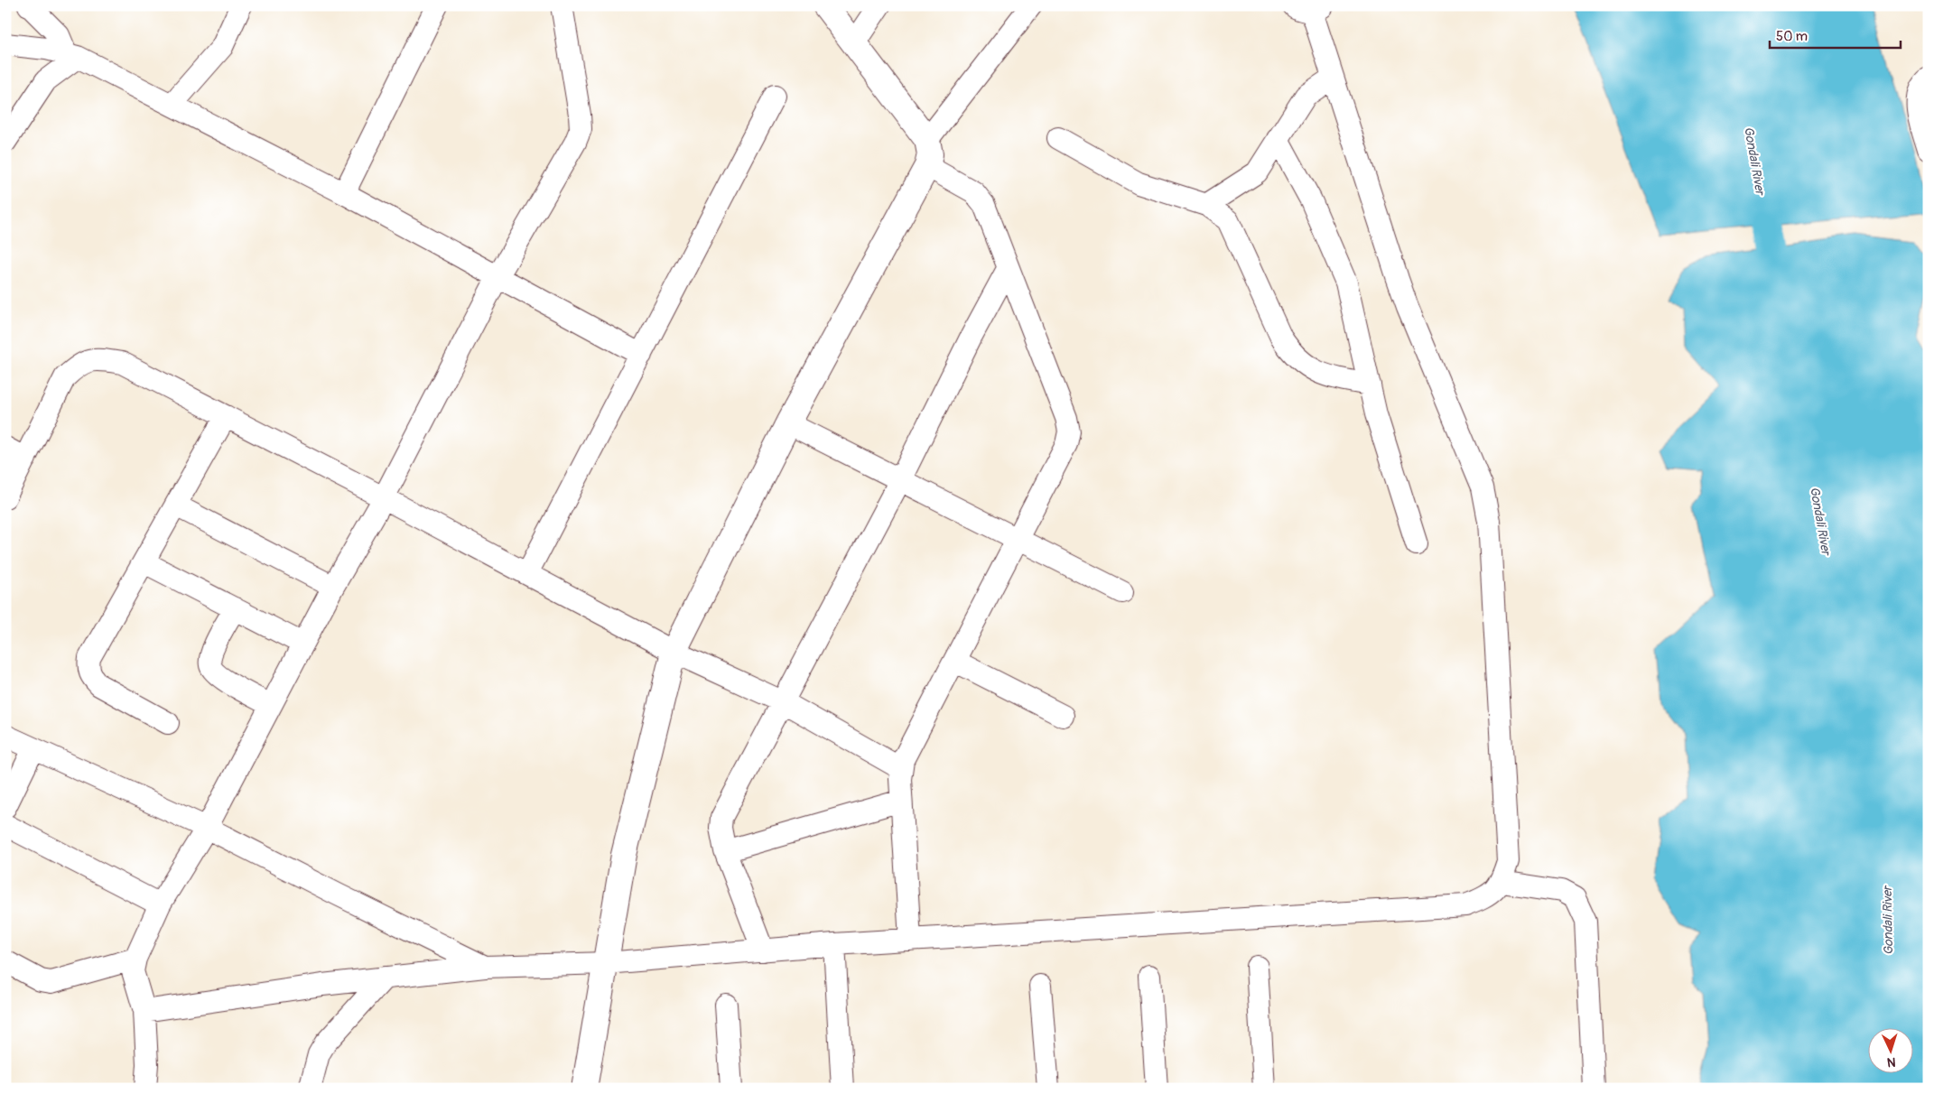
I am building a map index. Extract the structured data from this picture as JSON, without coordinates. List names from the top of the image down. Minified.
{"water":["Gondali River"],"scale_bar":"50 m","north":"bottom"}
